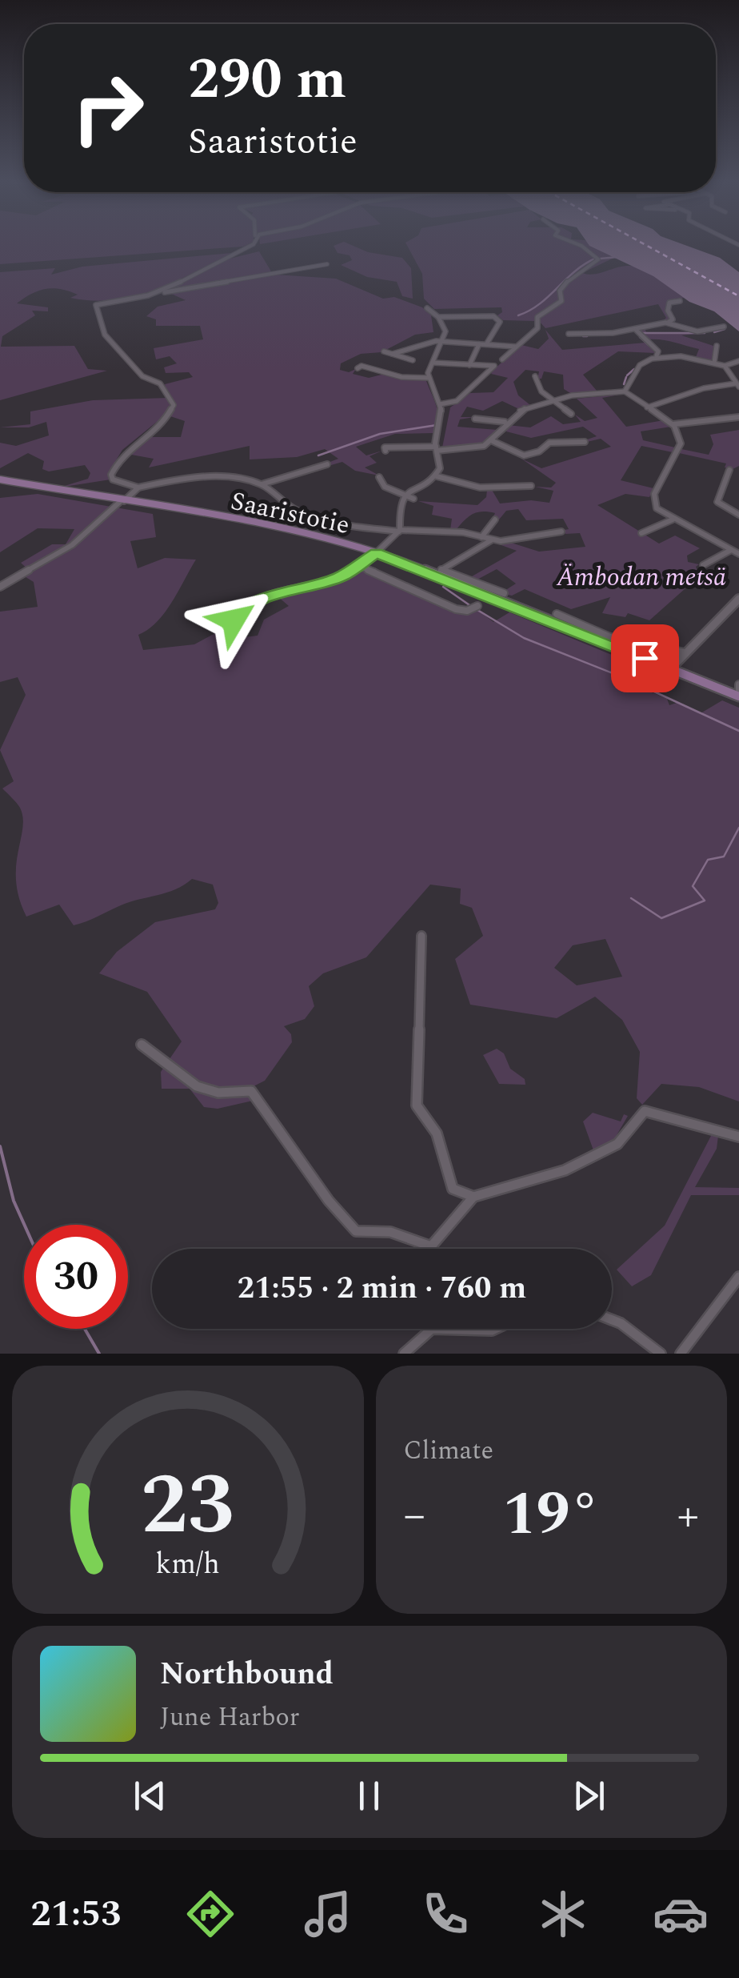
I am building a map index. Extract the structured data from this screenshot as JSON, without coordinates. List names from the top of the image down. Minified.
{"streets":{"main road":["Saaristotie"]},"parks":["Ämbodan metsä"],"page":{"turn":["290 m","Saaristotie"],"limit":"30","trip":"21:55 · 2 min · 760 m","tile":"Climate","heat":["−","19°","+"],"song":["Northbound","June Harbor"],"tabs":"21:53","gauge":["23","km/h"]}}
